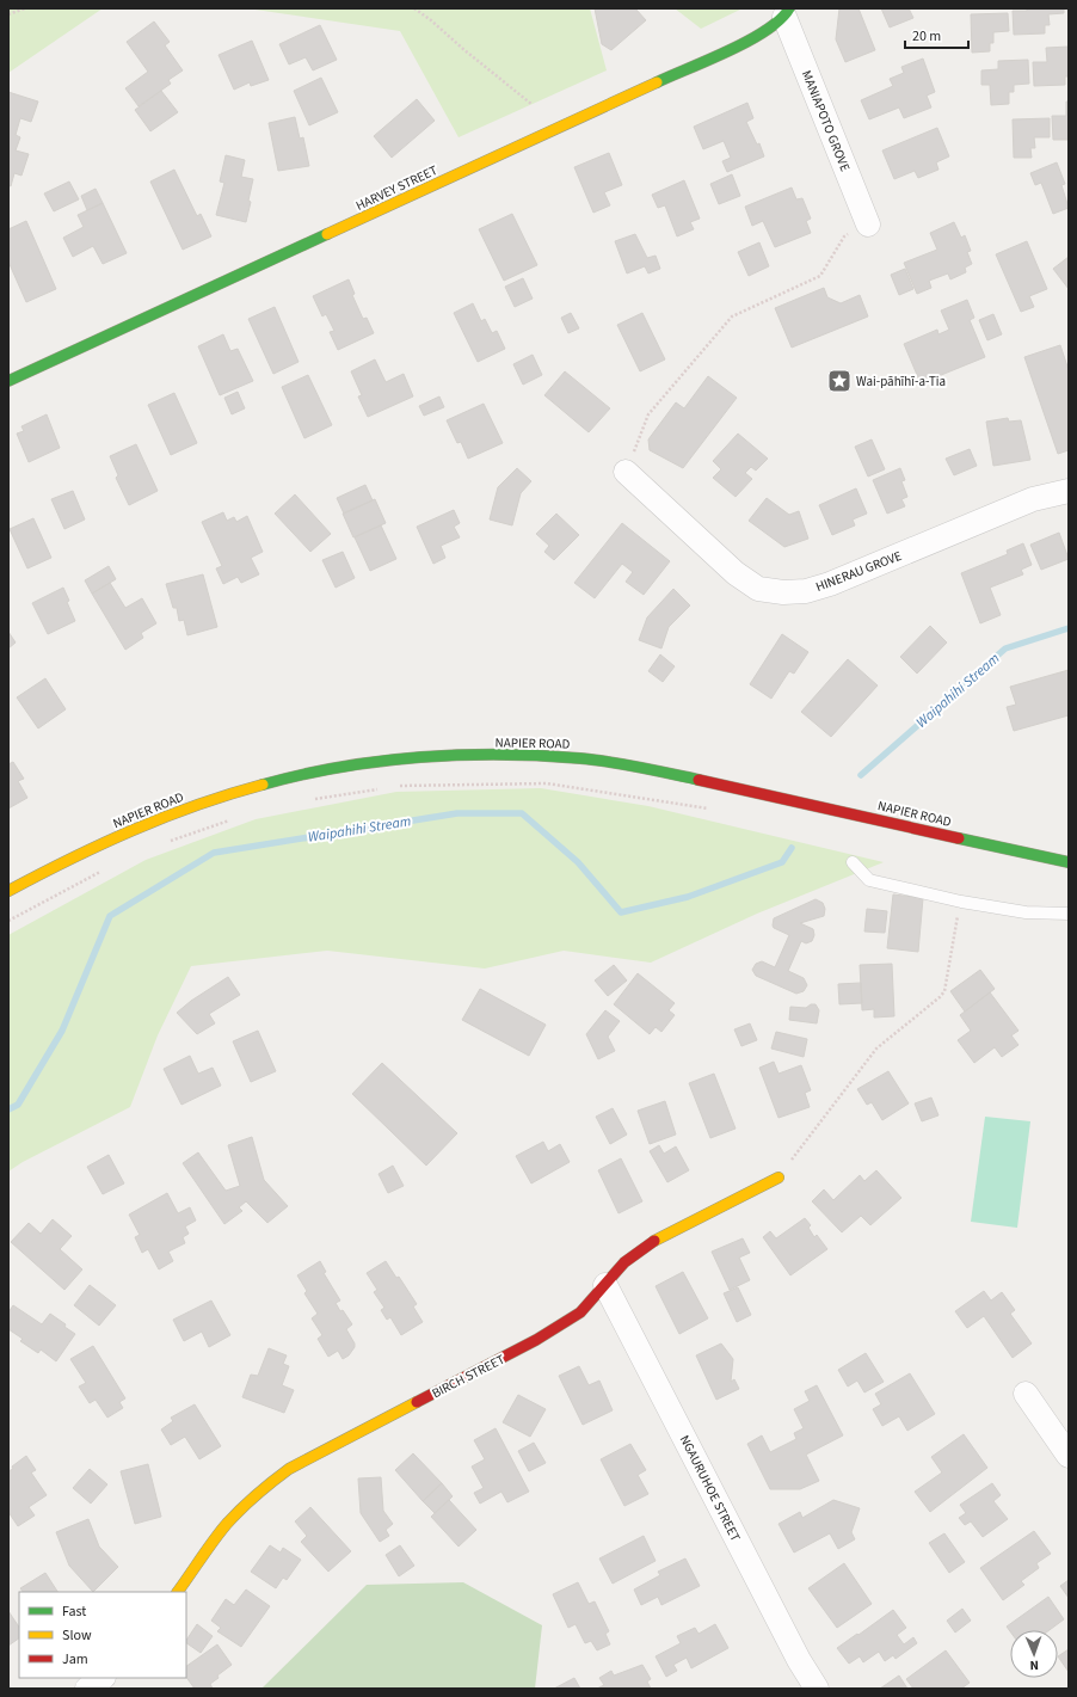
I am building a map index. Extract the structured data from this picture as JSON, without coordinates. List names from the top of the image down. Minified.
{"streets":{"street":["MANIAPOTO GROVE","HARVEY STREET","HINERAU GROVE","NAPIER ROAD","BIRCH STREET","NGAURUHOE STREET"]},"crossings":[["MANIAPOTO GROVE","HARVEY STREET"],["BIRCH STREET","NGAURUHOE STREET"]],"water":["Waipahihi Stream"],"places":{"place":["Wai-pāhīhī-a-Tia"]},"legend":["Fast","Slow","Jam"],"scale_bar":"20 m","north":"bottom"}
